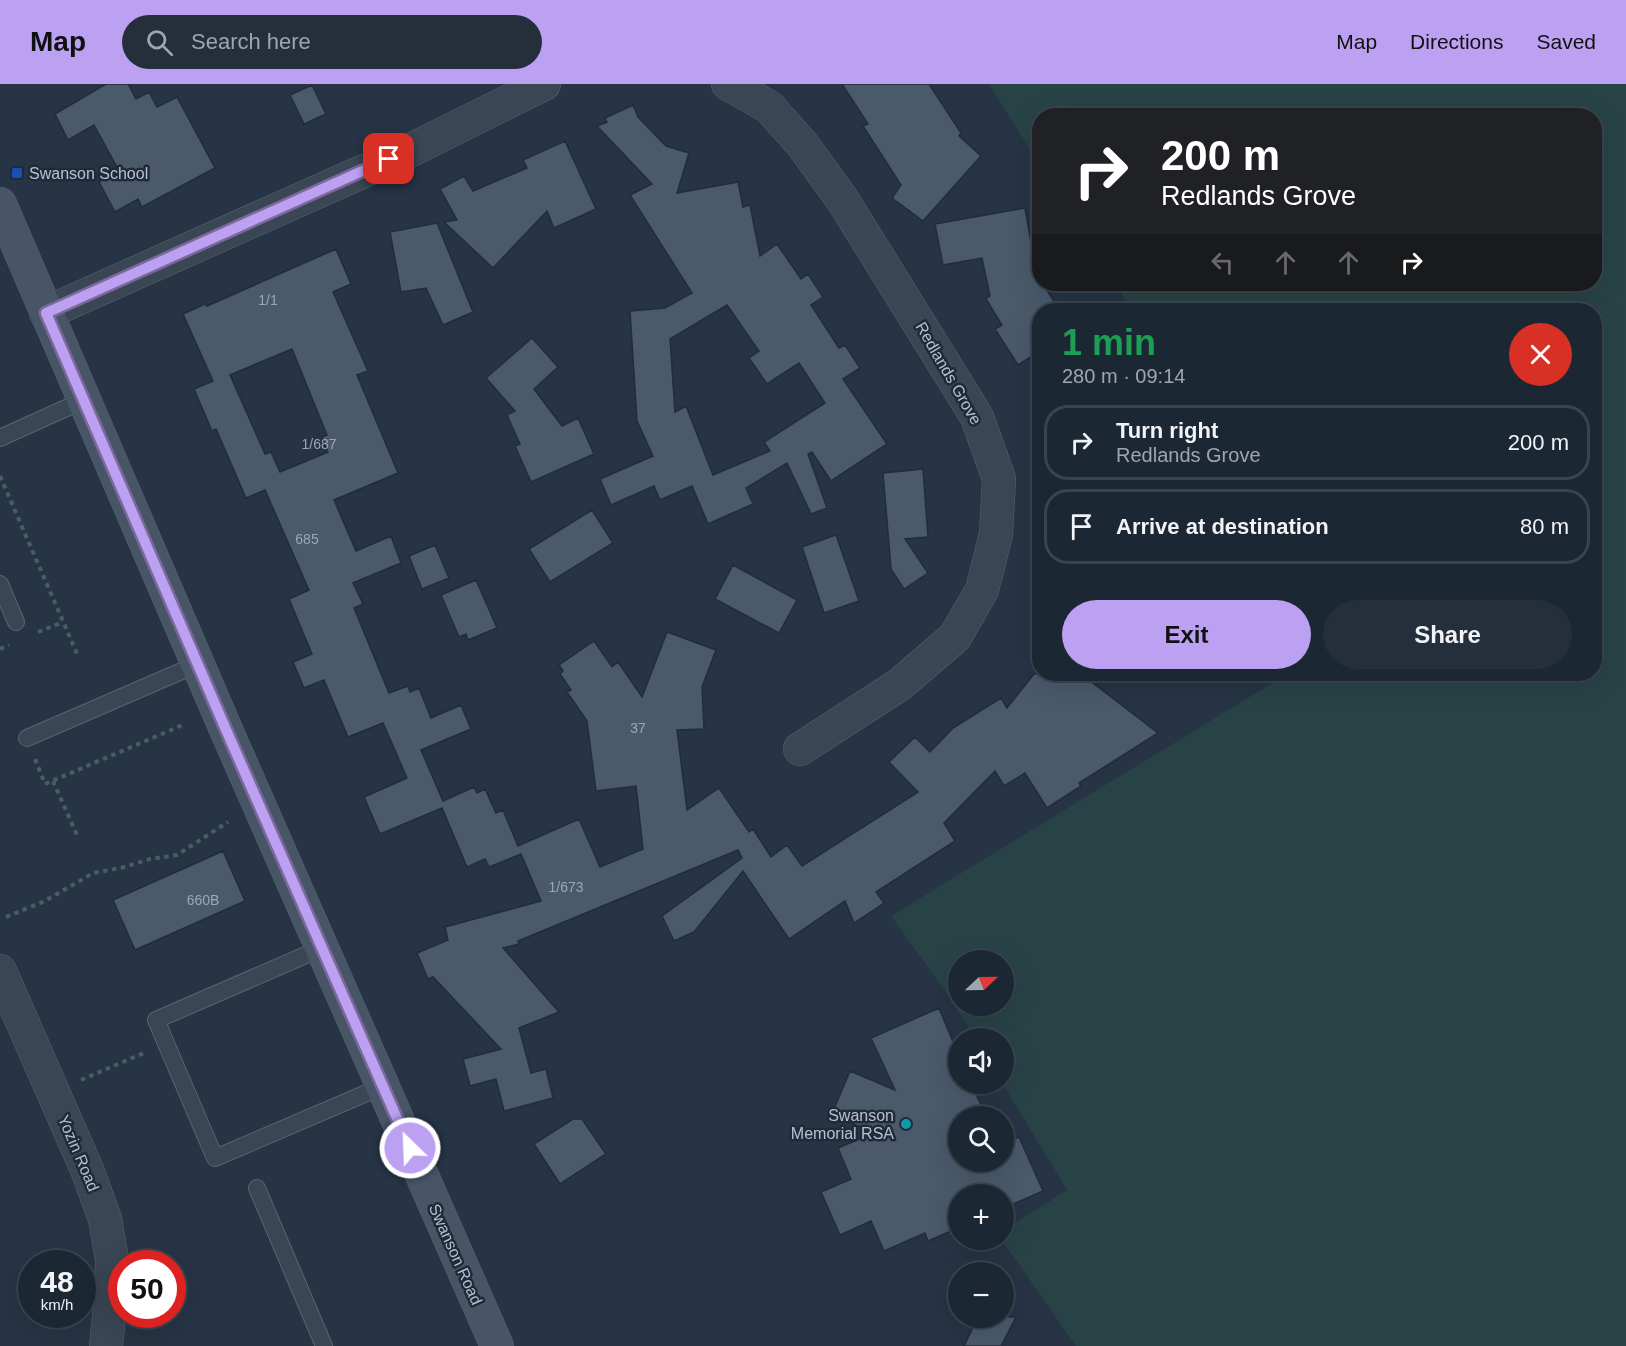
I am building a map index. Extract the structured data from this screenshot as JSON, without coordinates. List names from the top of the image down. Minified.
{"streets":{"main road":["Swanson Road"],"street":["Redlands Grove","Yozin Road"]},"places":{"transit":["Swanson School"],"other":["Swanson Memorial RSA"]},"house_numbers":["1/1","1/687","685","37","1/673","660B"],"north":"right","page":{"header":"Map","search":"Search here","nav":["Map","Directions","Saved"],"turn":["200 m","Redlands Grove"],"heading":["1 min","280 m · 09:14"],"list":[{"name":"Turn right","note":"Redlands Grove","value":"200 m"},{"name":"Arrive at destination","value":"80 m"}],"buttons":["Exit","Share"],"map_buttons":["+","−"],"speed":"48 km/h","limit":"50"}}
